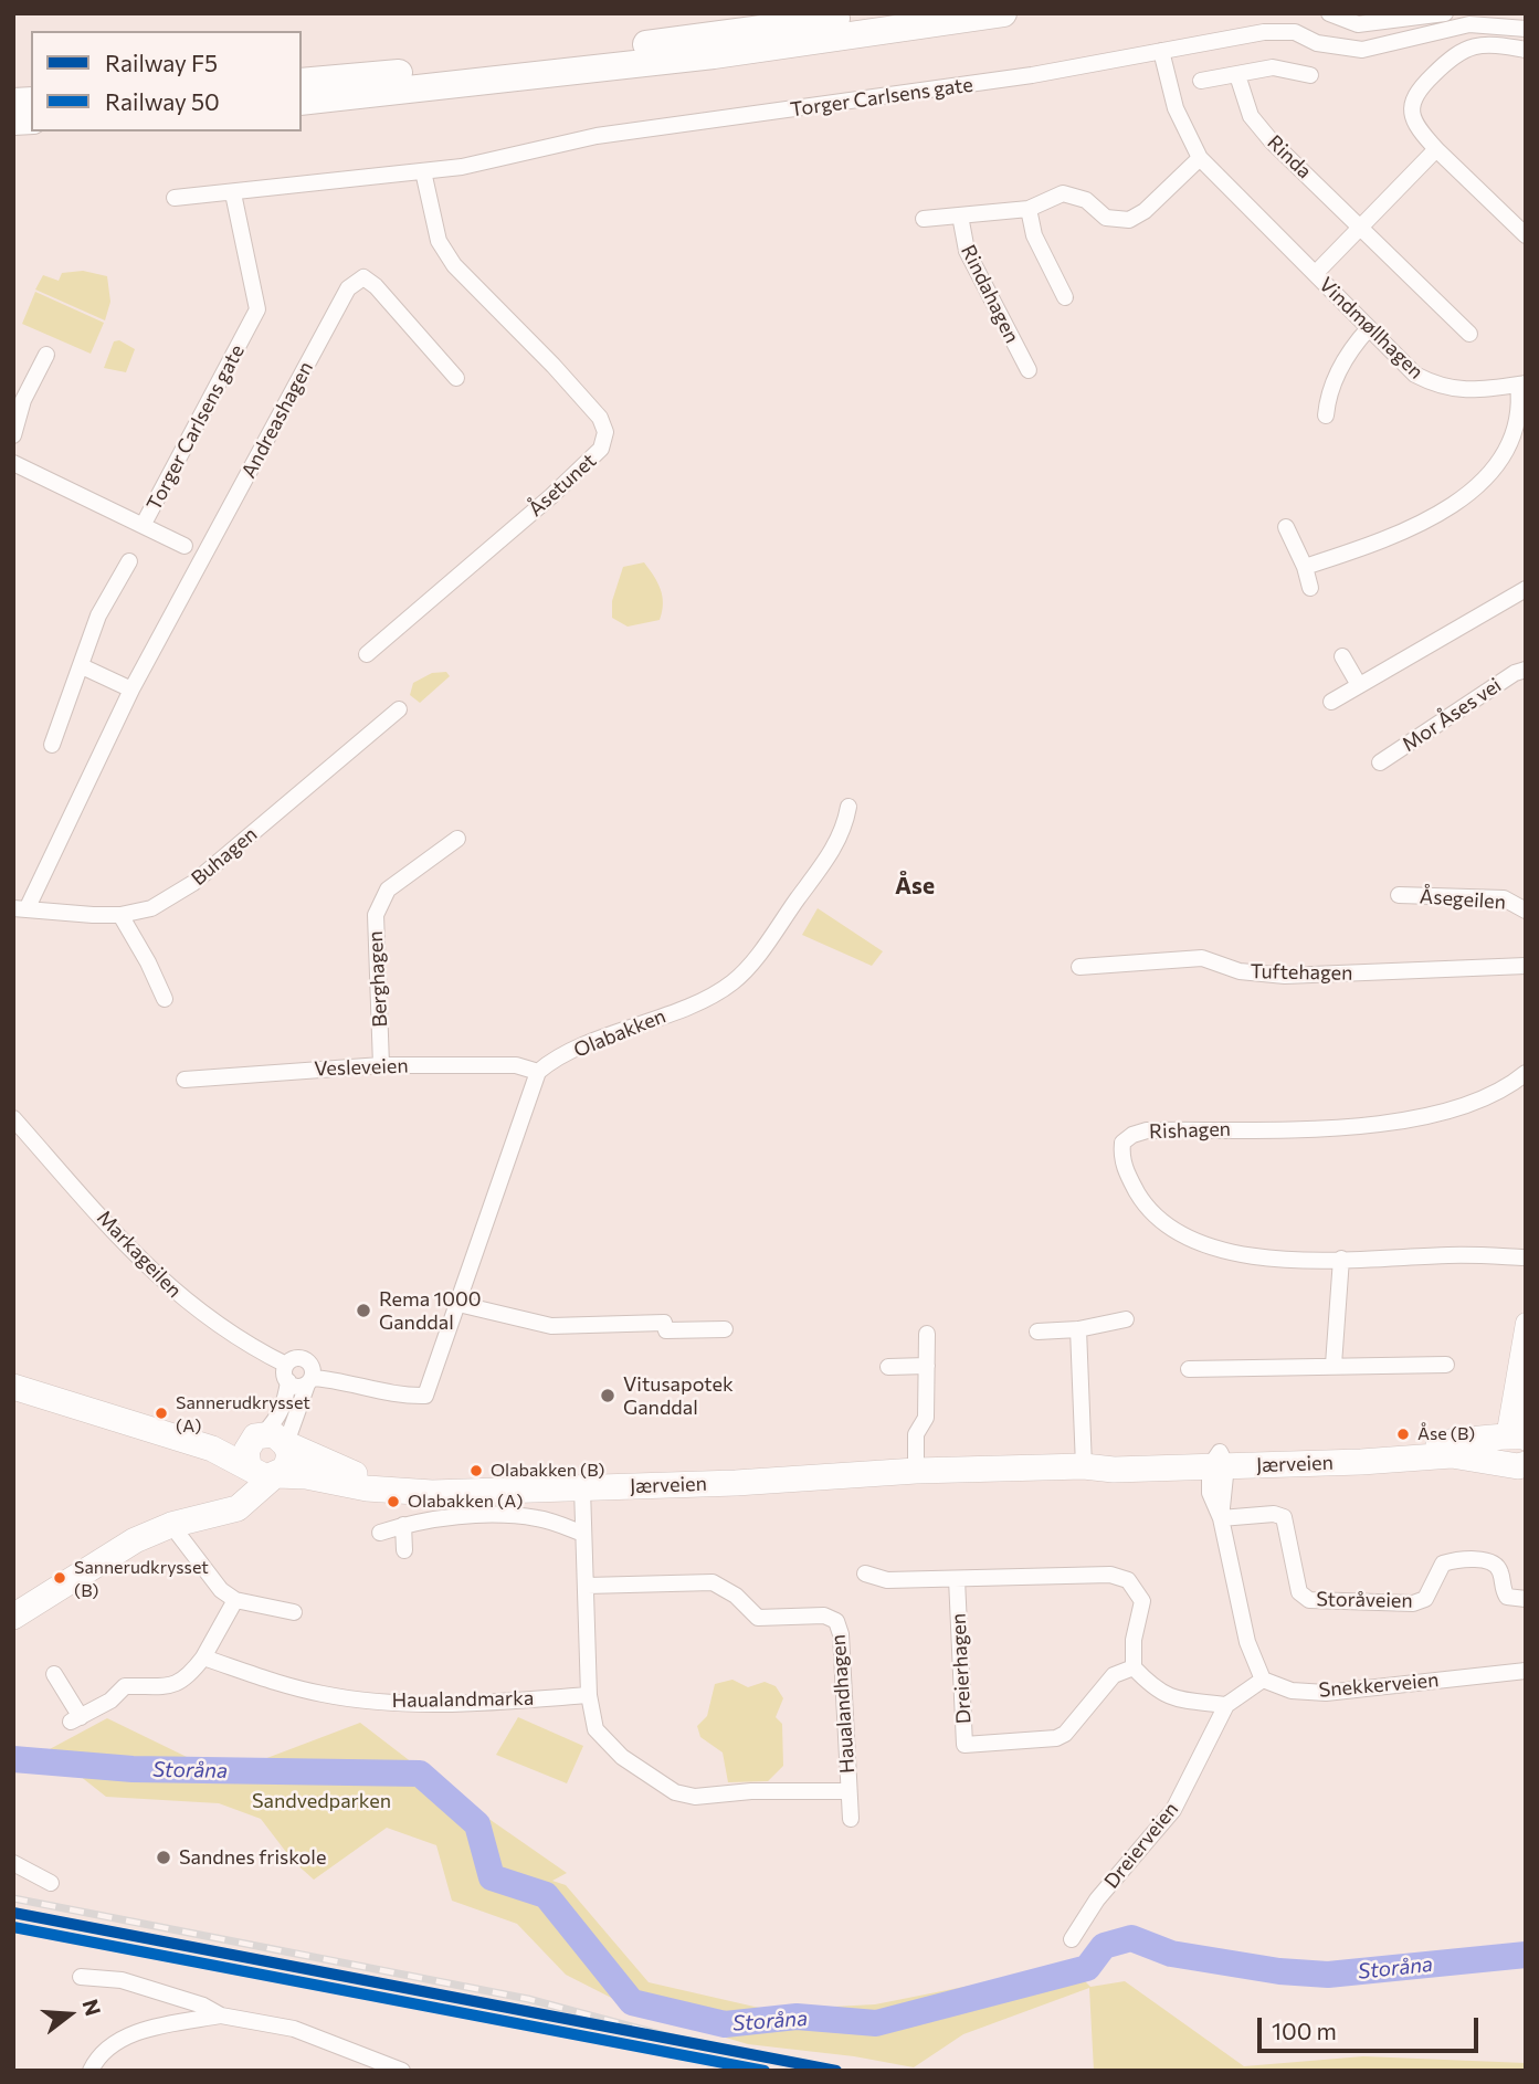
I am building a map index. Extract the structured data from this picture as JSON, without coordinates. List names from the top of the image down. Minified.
{"streets":{"main road":["Jærveien"],"street":["Torger Carlsens gate","Rinda","Rindahagen","Vindmøllhagen","Andreashagen","Åsetunet","Mor Åses vei","Buhagen","Åsegeilen","Tuftehagen","Berghagen","Olabakken","Vesleveien","Rishagen","Markageilen","Storåveien","Dreierhagen","Snekkerveien","Haualandmarka","Haualandhagen","Dreierveien"]},"crossings":[["Torger Carlsens gate","Vindmøllhagen"],["Torger Carlsens gate","Åsetunet"],["Rindahagen","Vindmøllhagen"],["Andreashagen","Buhagen"],["Berghagen","Vesleveien"],["Olabakken","Vesleveien"],["Snekkerveien","Dreierveien"]],"districts":["Åse"],"water":["Storåna"],"parks":["Sandvedparken"],"places":["Rema 1000 Ganddal","Vitusapotek Ganddal","Sannerudkrysset (A)","Åse (B)","Olabakken (B)","Olabakken (A)","Sannerudkrysset (B)","Sandnes friskole"],"lines":["rail line F5","rail line 50"],"legend":["Railway F5","Railway 50"],"scale_bar":"100 m","north":"right"}
